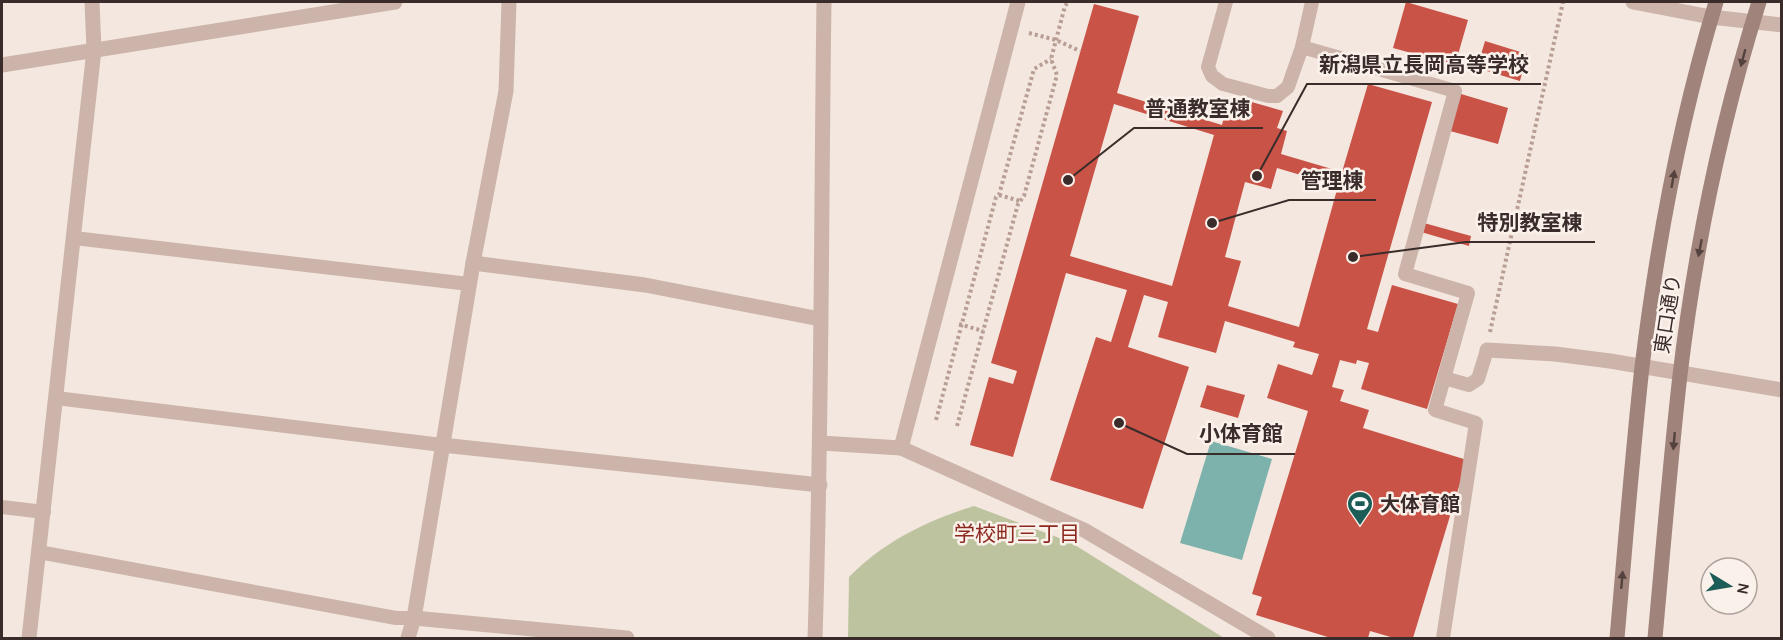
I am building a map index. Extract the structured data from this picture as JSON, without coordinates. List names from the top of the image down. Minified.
{"streets":{"street":["東口通り"]},"districts":["学校町三丁目"],"places":{"other":["新潟県立長岡高等学校","普通教室棟","管理棟","特別教室棟","小体育館"],"sports":["大体育館"]},"north":"right"}
